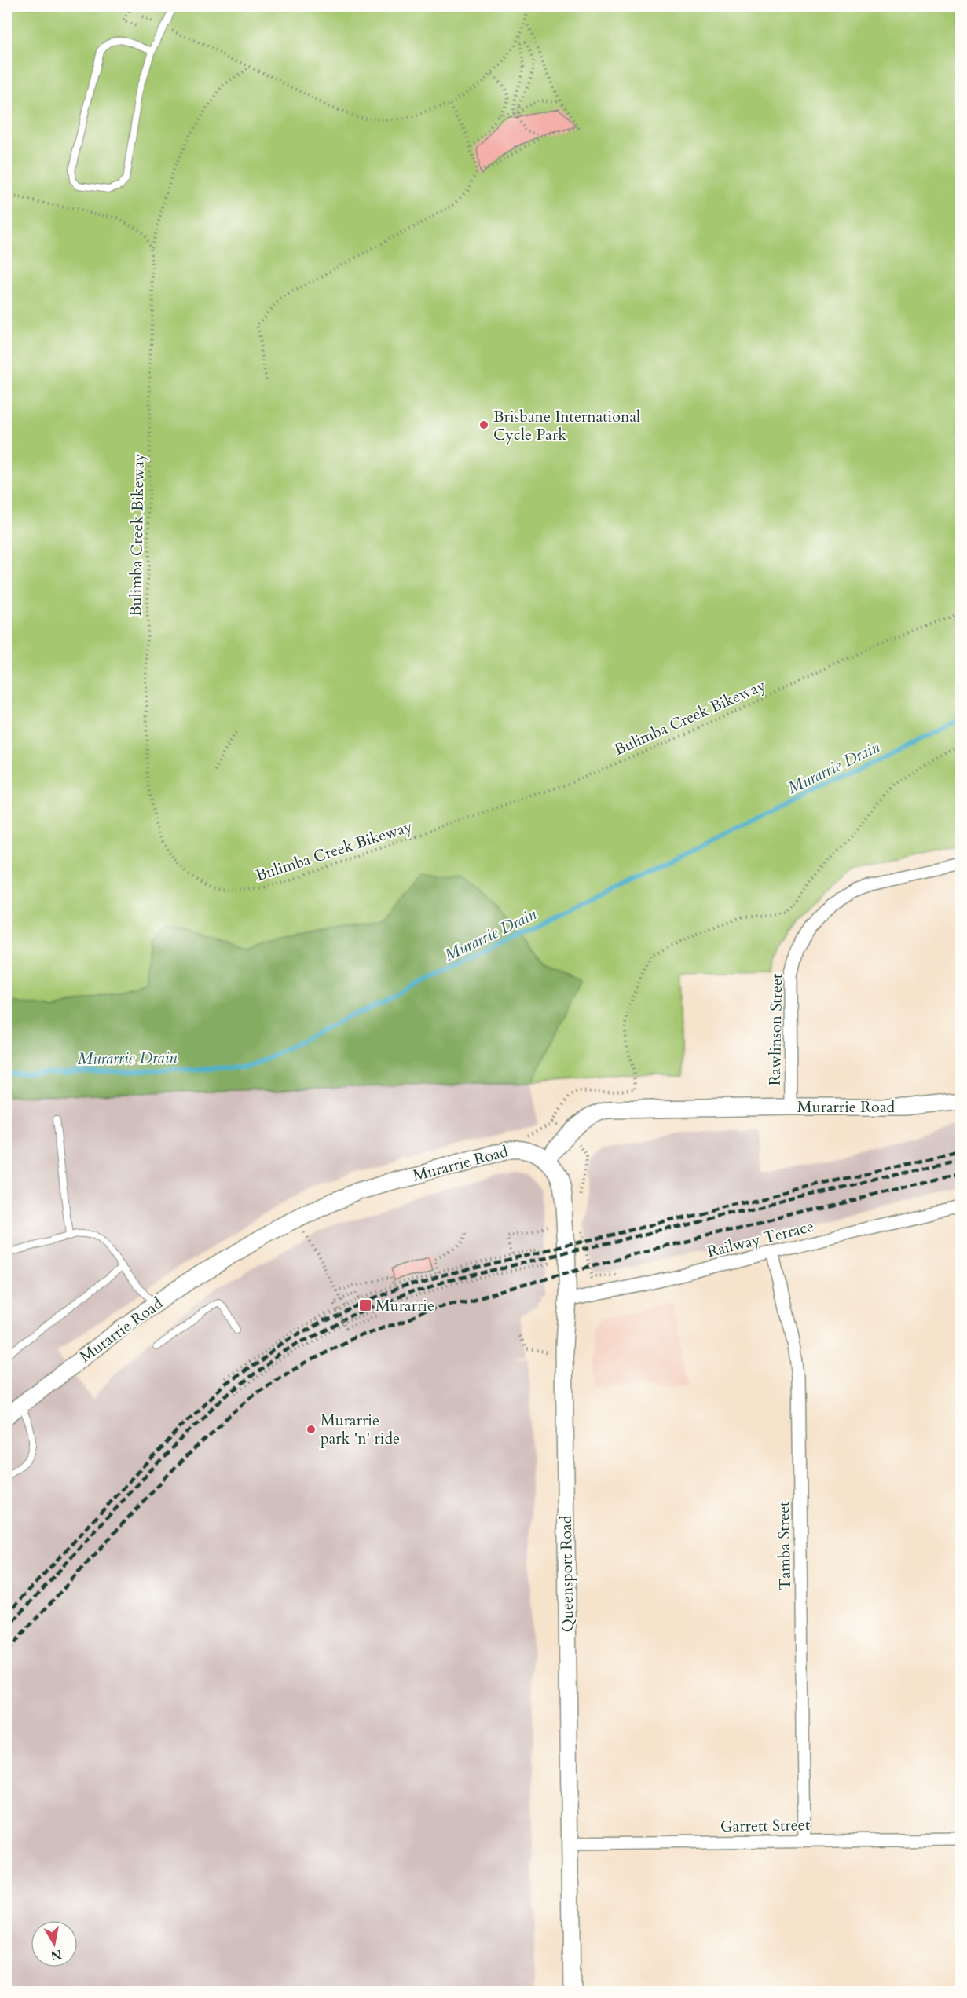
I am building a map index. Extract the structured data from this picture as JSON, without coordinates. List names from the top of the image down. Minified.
{"streets":{"street":["Rawlinson Street","Murarrie Road","Railway Terrace","Tamba Street","Queensport Road","Garrett Street"],"path":["Bulimba Creek Bikeway"]},"crossings":[["Rawlinson Street","Murarrie Road"],["Murarrie Road","Queensport Road"],["Railway Terrace","Tamba Street"],["Railway Terrace","Queensport Road"],["Tamba Street","Garrett Street"],["Queensport Road","Garrett Street"]],"water":["Murarrie Drain"],"places":{"other":["Brisbane International Cycle Park","Murarrie park 'n' ride"],"transit":["Murarrie"]},"north":"bottom"}
